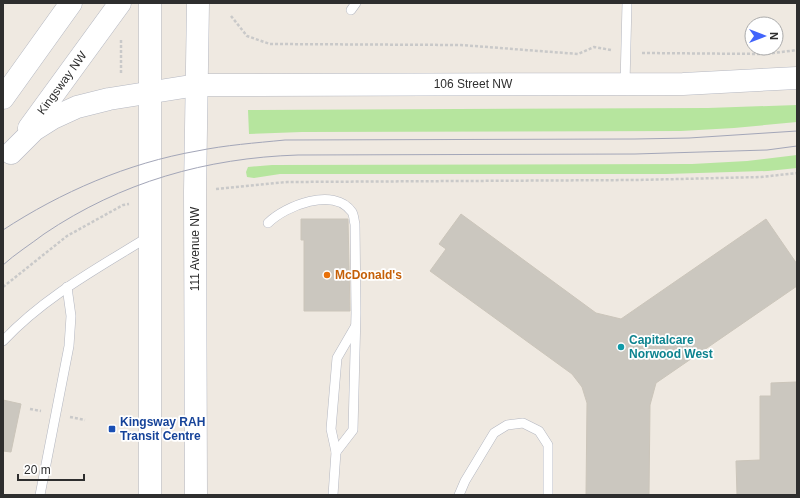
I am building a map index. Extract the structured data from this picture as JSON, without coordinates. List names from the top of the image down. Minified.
{"streets":{"main road":["Kingsway NW","106 Street NW","111 Avenue NW"]},"crossings":[["Kingsway NW","106 Street NW"],["106 Street NW","111 Avenue NW"]],"places":{"other":["McDonald's","Capitalcare Norwood West"],"transit":["Kingsway RAH Transit Centre"]},"scale_bar":"20 m","north":"right"}
